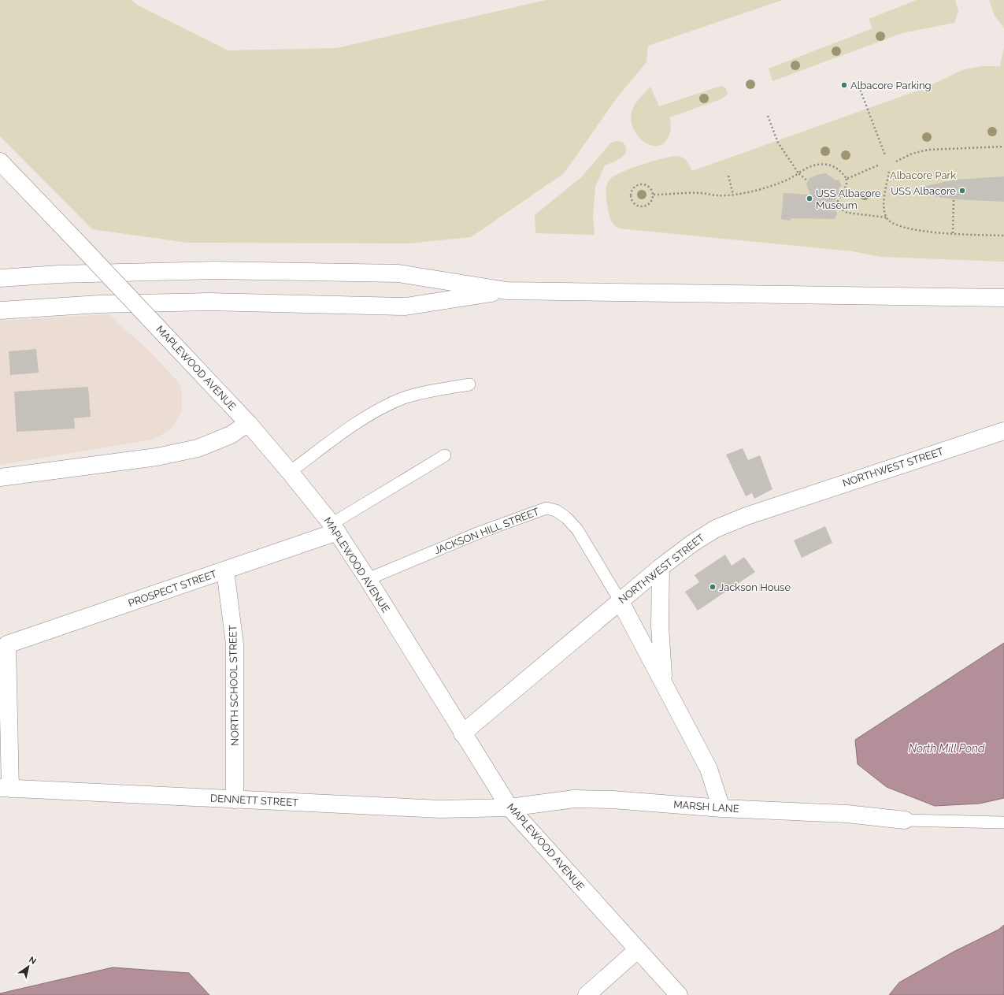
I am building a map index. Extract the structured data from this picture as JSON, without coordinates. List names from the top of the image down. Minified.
{"streets":{"street":["MAPLEWOOD AVENUE","NORTHWEST STREET","JACKSON HILL STREET","PROSPECT STREET","NORTH SCHOOL STREET","DENNETT STREET","MARSH LANE"]},"crossings":[["MAPLEWOOD AVENUE","NORTHWEST STREET"],["MAPLEWOOD AVENUE","JACKSON HILL STREET"],["MAPLEWOOD AVENUE","PROSPECT STREET"],["MAPLEWOOD AVENUE","DENNETT STREET"],["MAPLEWOOD AVENUE","MARSH LANE"],["NORTHWEST STREET","JACKSON HILL STREET"],["JACKSON HILL STREET","MARSH LANE"],["PROSPECT STREET","NORTH SCHOOL STREET"],["PROSPECT STREET","DENNETT STREET"],["NORTH SCHOOL STREET","DENNETT STREET"],["DENNETT STREET","MARSH LANE"]],"water":["North Mill Pond"],"parks":["Albacore Park"],"places":["Albacore Parking","USS Albacore","USS Albacore Museum","Jackson House"],"north":"top right"}
